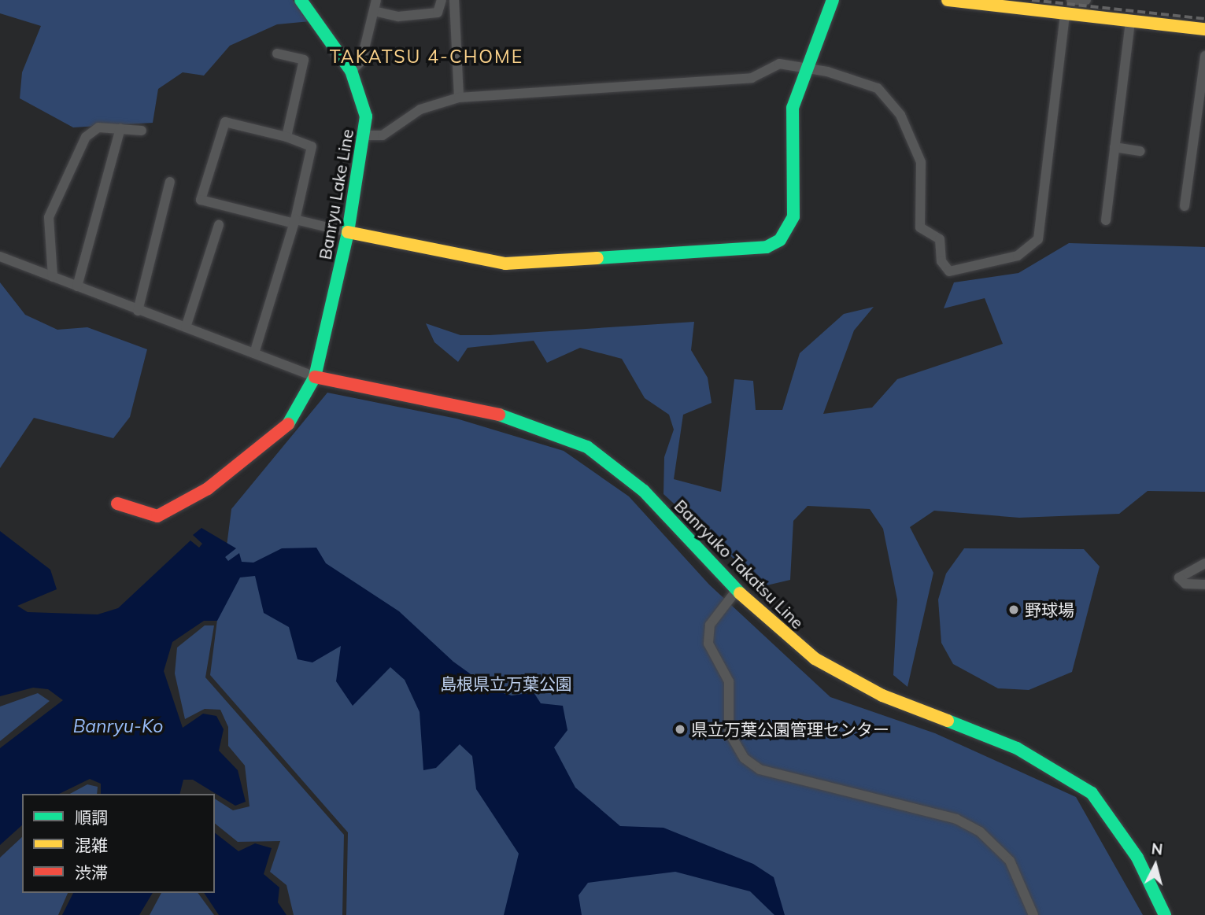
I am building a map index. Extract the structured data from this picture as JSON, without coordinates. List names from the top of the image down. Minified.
{"streets":{"main road":["Banryu Lake Line","Banryuko Takatsu Line"]},"crossings":[["Banryu Lake Line","Banryuko Takatsu Line"]],"districts":["TAKATSU 4-CHOME"],"water":["Banryu-Ko"],"parks":["島根県立万葉公園"],"places":["野球場","県立万葉公園管理センター"],"legend":["順調","混雑","渋滞"],"north":"top"}
